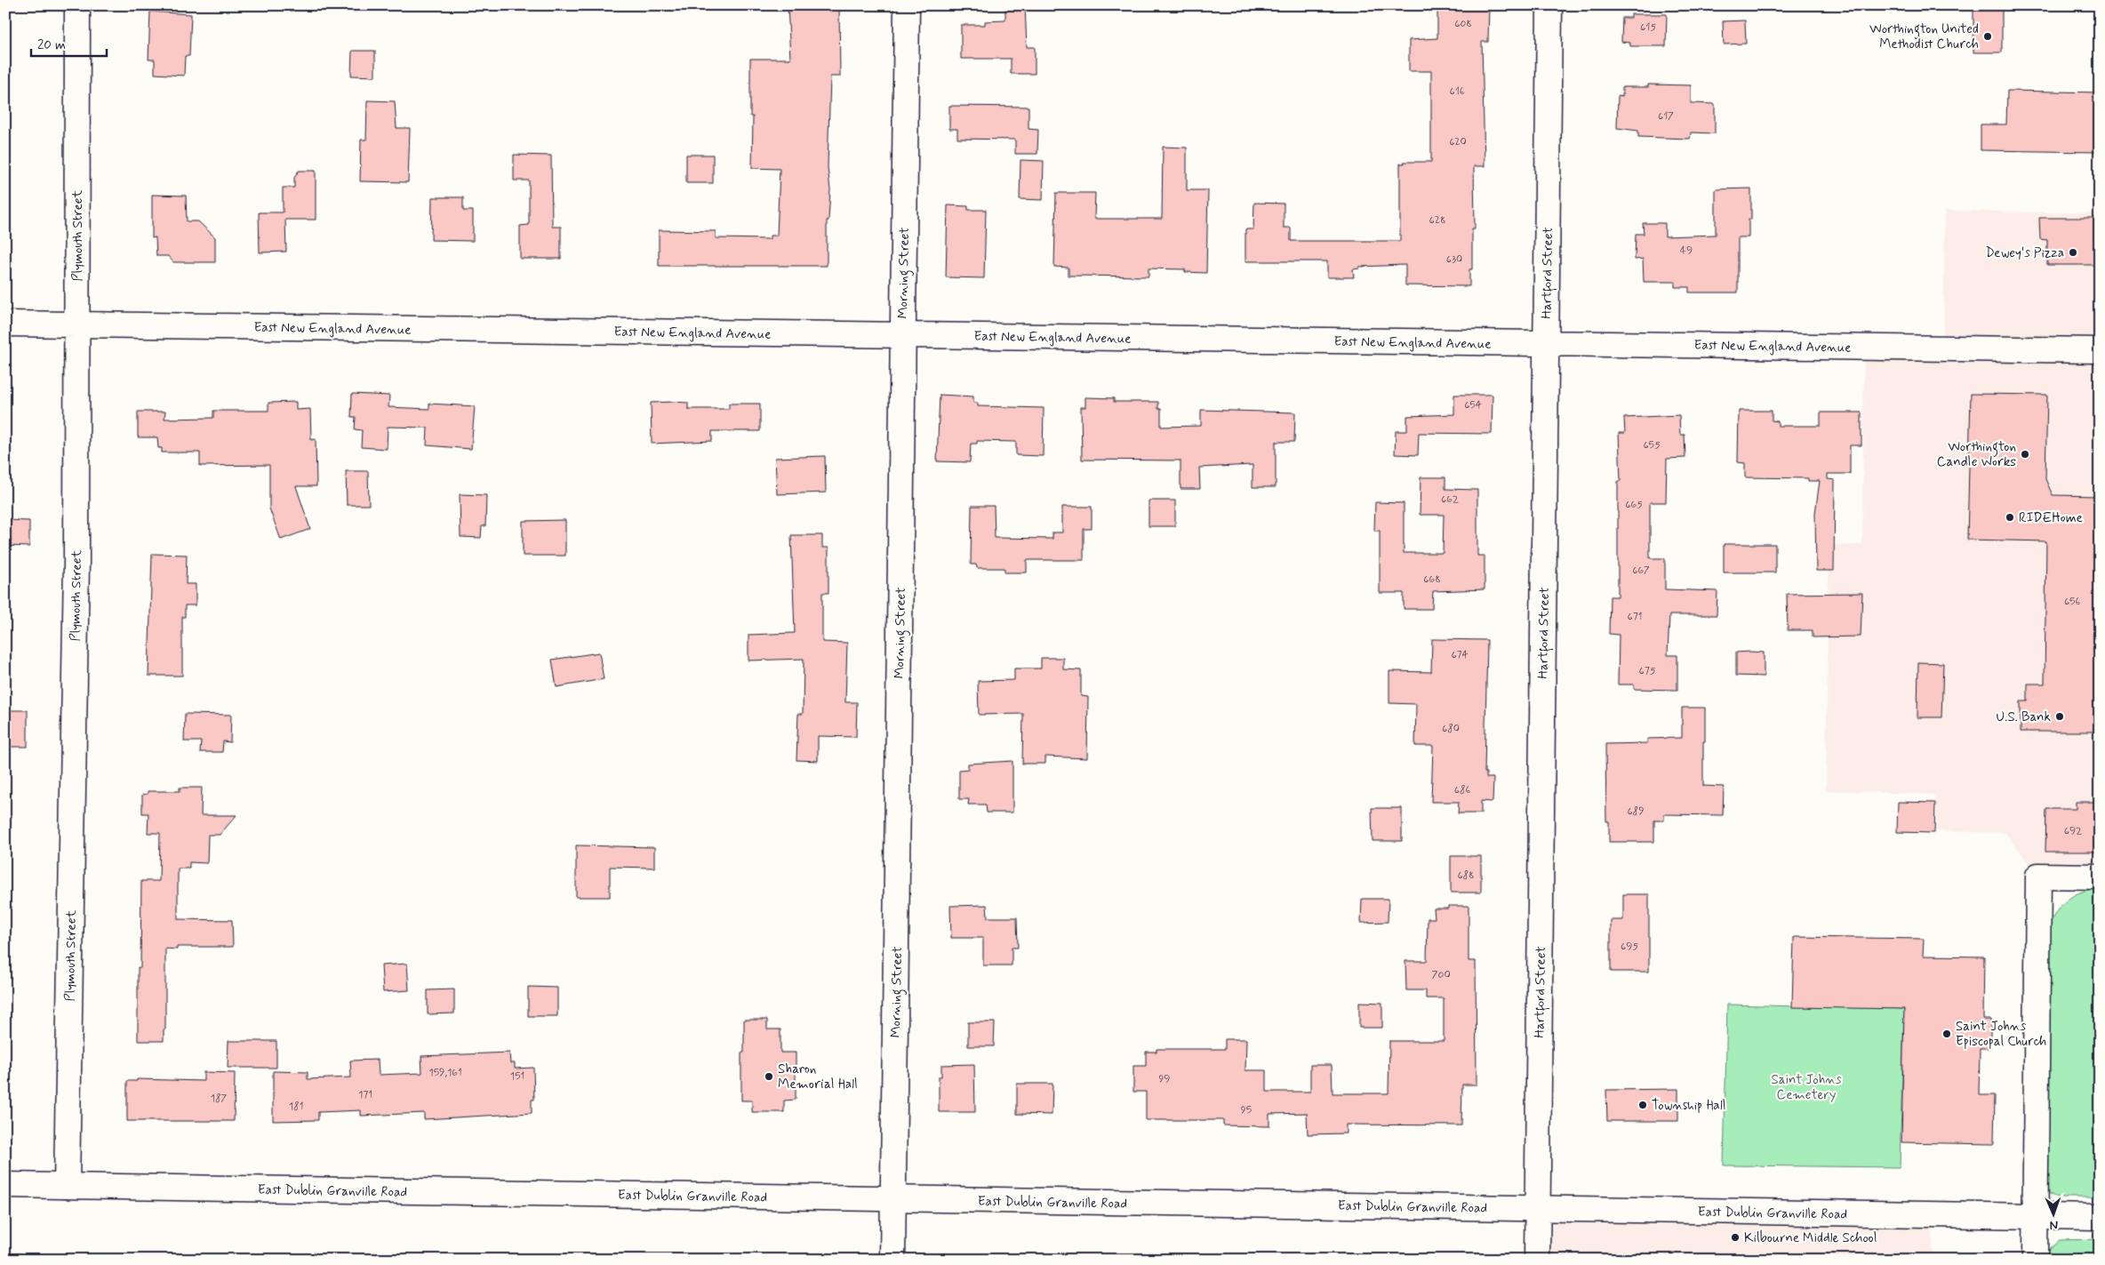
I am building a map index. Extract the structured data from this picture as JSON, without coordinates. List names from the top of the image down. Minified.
{"streets":{"street":["Plymouth Street","Morning Street","Hartford Street","East New England Avenue","East Dublin Granville Road"]},"crossings":[["Plymouth Street","East New England Avenue"],["Plymouth Street","East Dublin Granville Road"],["Morning Street","East New England Avenue"],["Morning Street","East Dublin Granville Road"],["Hartford Street","East New England Avenue"],["Hartford Street","East Dublin Granville Road"]],"parks":["Saint Johns Cemetery"],"places":["Worthington United Methodist Church","Dewey's Pizza","Worthington Candle Works","RIDEHome","U.S. Bank","Saint Johns Episcopal Church","Sharon Memorial Hall","Township Hall","Kilbourne Middle School"],"house_numbers":["608","615","616","617","620","628","49","630","654","655","662","665","667","668","656","671","674","675","680","686","689","692","688","695","700","159,161","151","99","171","187","181","95"],"scale_bar":"20 m","north":"bottom"}
